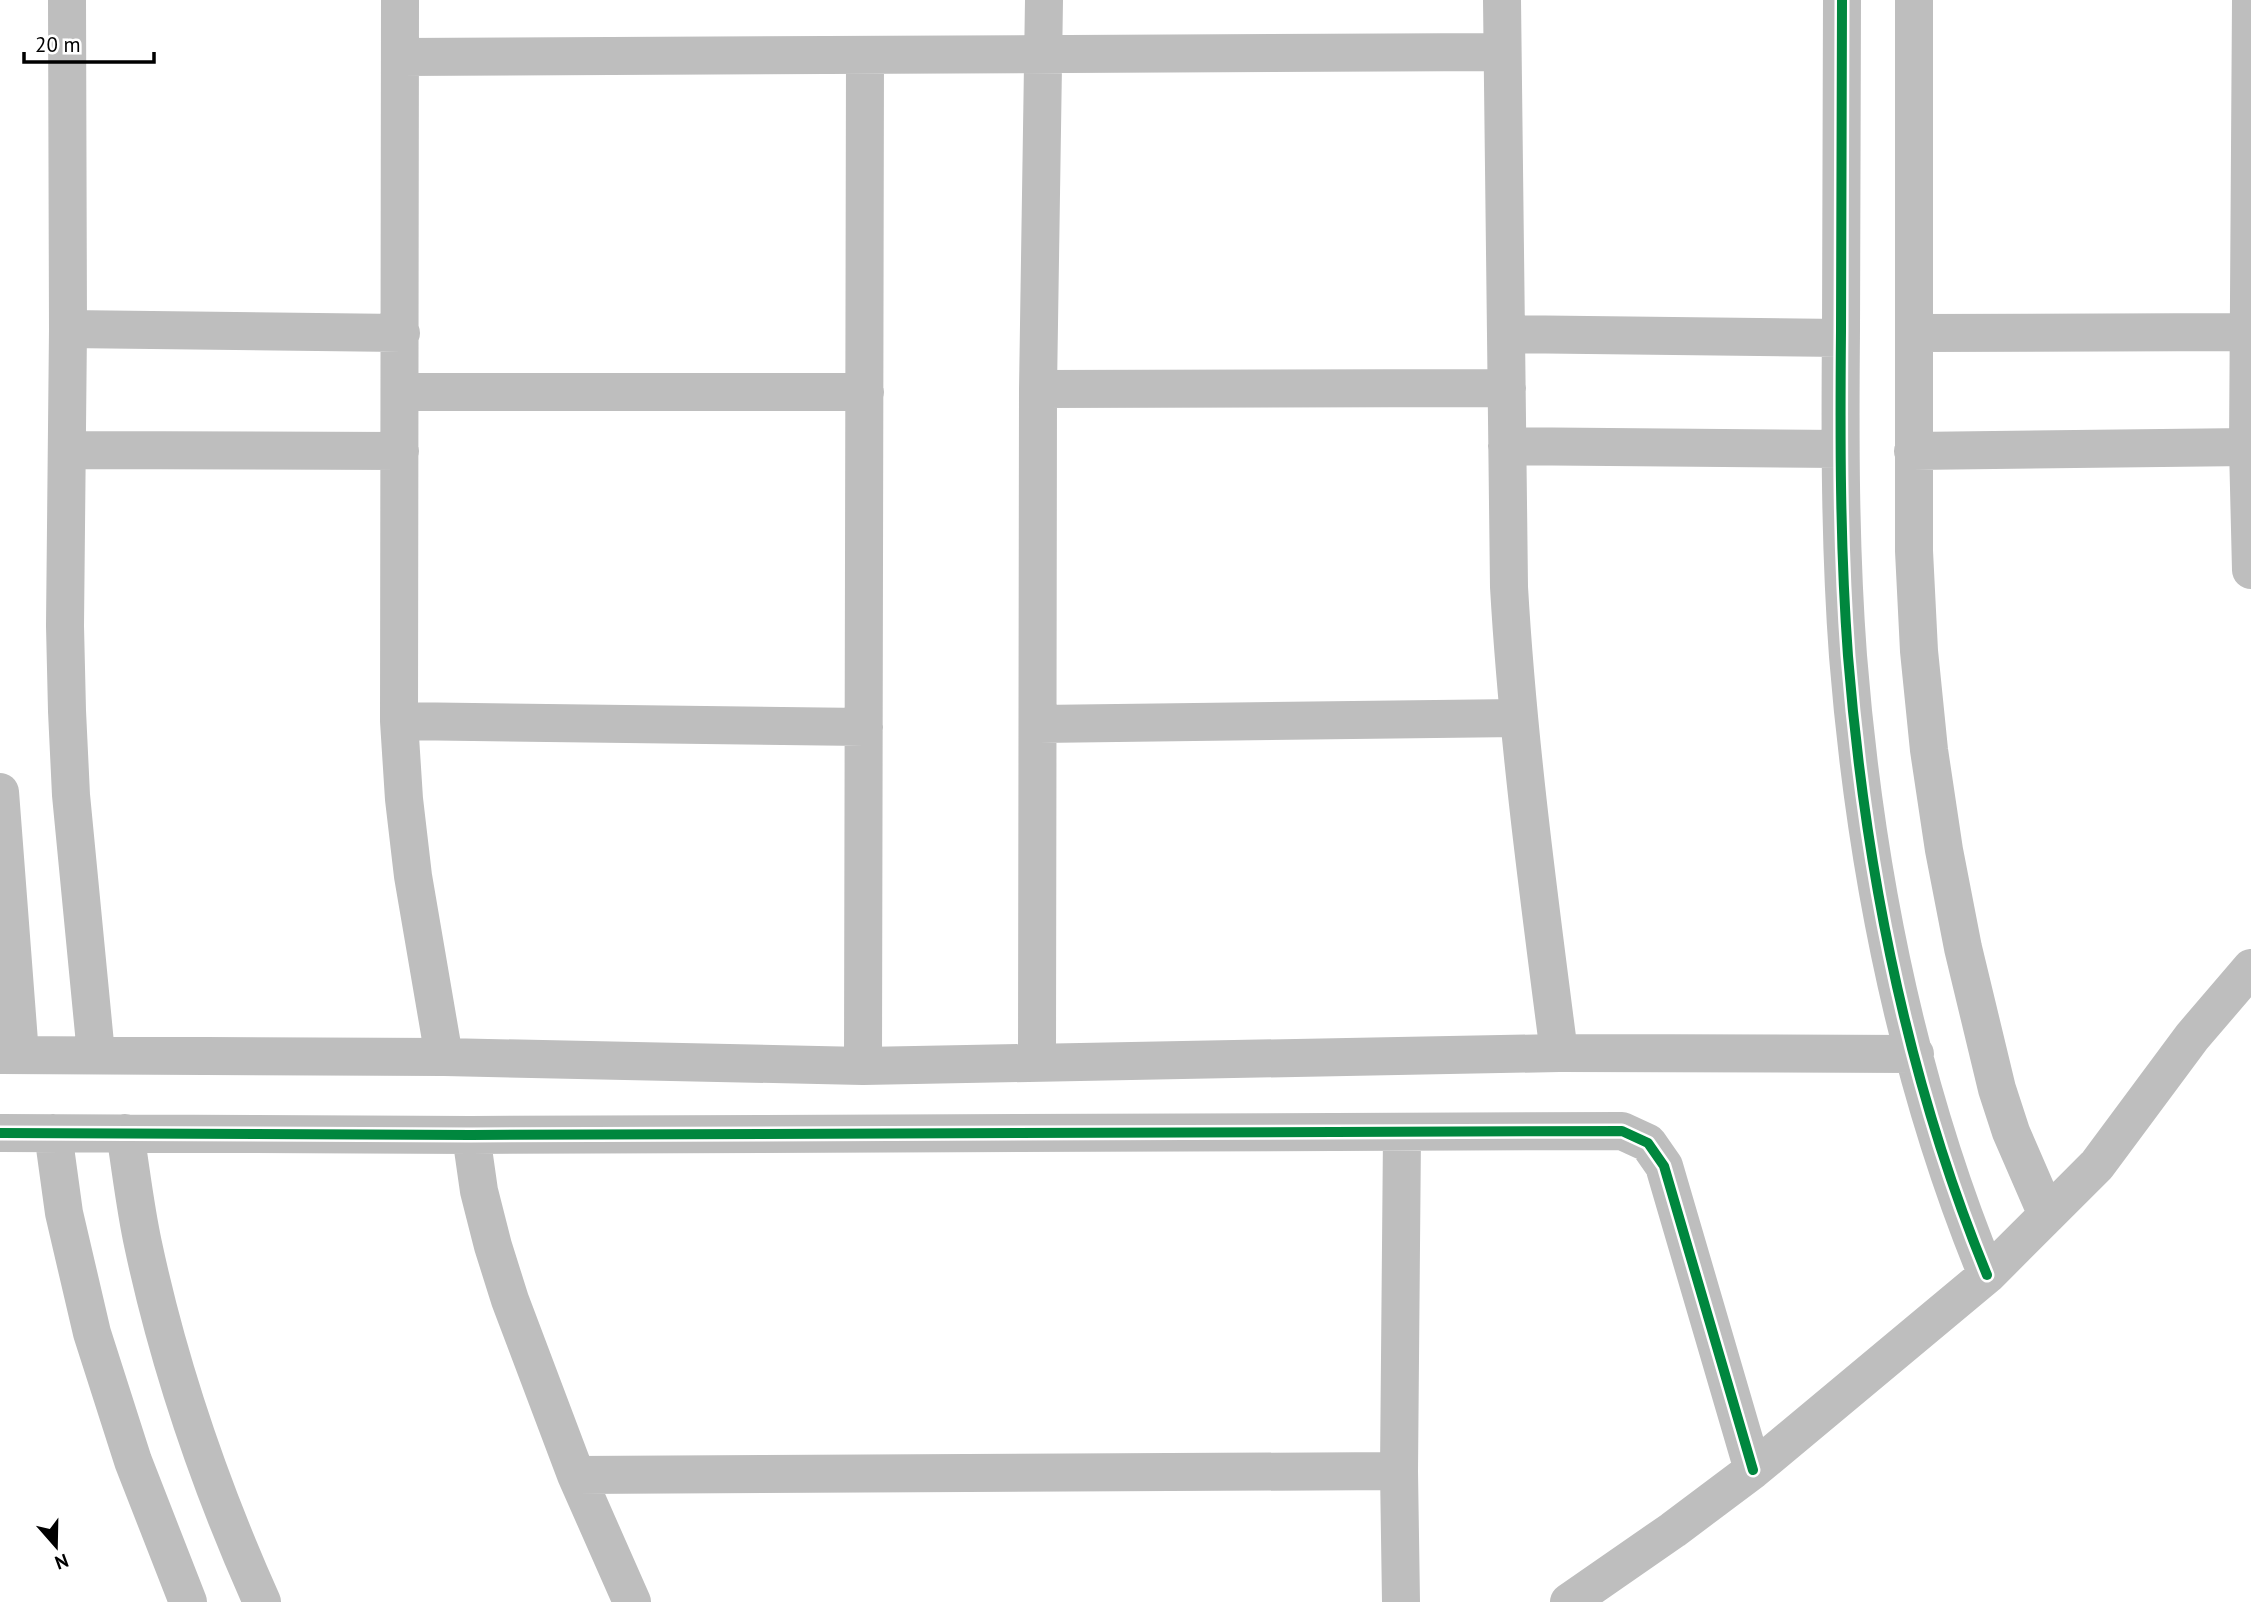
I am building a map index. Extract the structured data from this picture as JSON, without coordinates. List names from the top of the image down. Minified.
{"scale_bar":"20 m","north":"bottom"}
